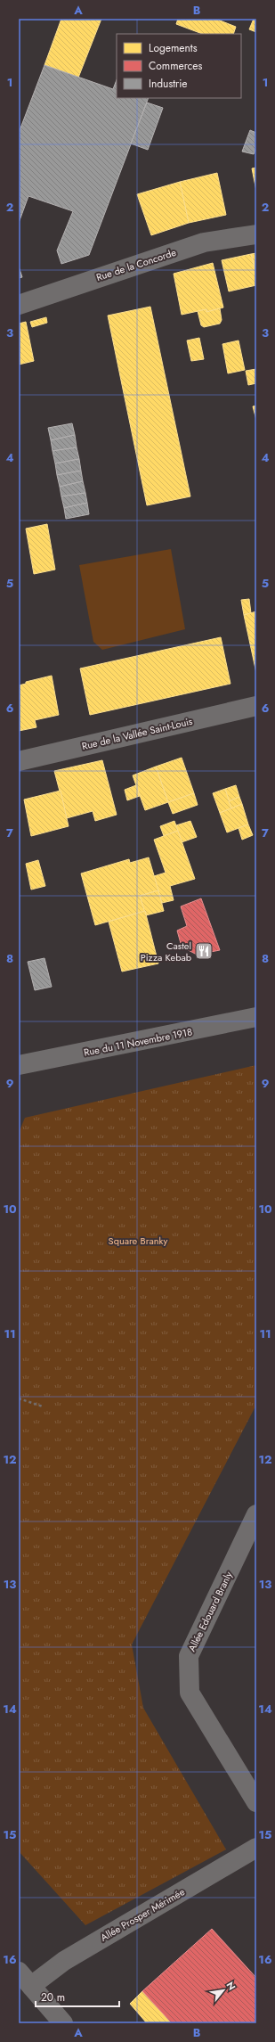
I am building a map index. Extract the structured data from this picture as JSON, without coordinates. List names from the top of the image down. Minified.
{"streets":{"street":["Rue de la Concorde","Rue de la Vallée Saint-Louis","Rue du 11 Novembre 1918","Allée Edouard Branly","Allée Prosper Mérimée"]},"parks":["Square Branky"],"places":{"restaurant":["Castel Pizza Kebab"]},"legend":["Logements","Commerces","Industrie"],"scale_bar":"20 m","north":"top right","grid":{"columns":["A","B"],"rows":["1","2","3","4","5","6","7","8","9","10","11","12","13","14","15","16"]}}
